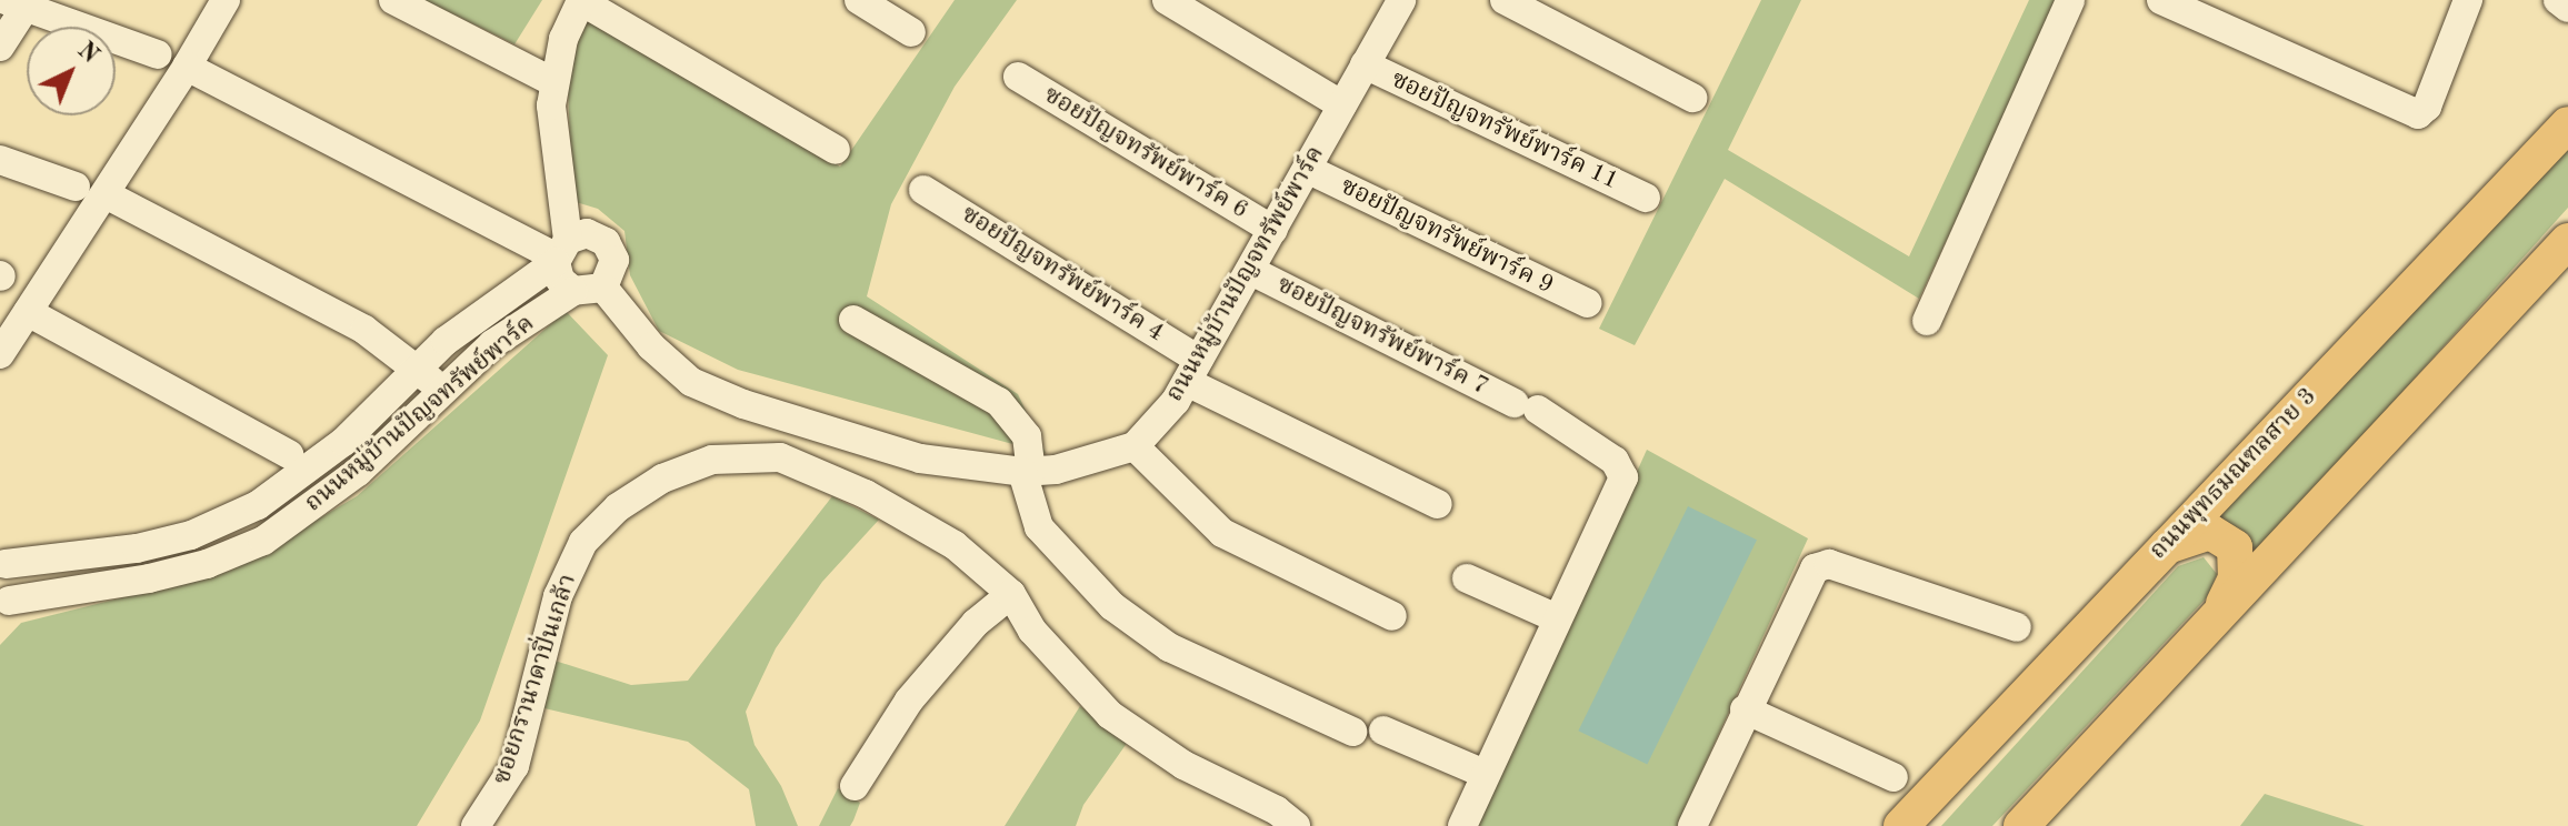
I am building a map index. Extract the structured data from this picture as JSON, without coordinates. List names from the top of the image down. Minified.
{"streets":{"main road":["ถนนพุทธมณฑลสาย 3"],"street":["ซอยปัญจทรัพย์พาร์ค 11","ซอยปัญจทรัพย์พาร์ค 6","ซอยปัญจทรัพย์พาร์ค 9","ซอยปัญจทรัพย์พาร์ค 4","ถนนหมู่บ้านปัญจทรัพย์พาร์ค","ซอยปัญจทรัพย์พาร์ค 7","ซอยกรานาดาปิ่นเกล้า"]},"crossings":[["ซอยปัญจทรัพย์พาร์ค 11","ถนนหมู่บ้านปัญจทรัพย์พาร์ค"],["ซอยปัญจทรัพย์พาร์ค 6","ถนนหมู่บ้านปัญจทรัพย์พาร์ค"],["ซอยปัญจทรัพย์พาร์ค 9","ถนนหมู่บ้านปัญจทรัพย์พาร์ค"],["ซอยปัญจทรัพย์พาร์ค 4","ถนนหมู่บ้านปัญจทรัพย์พาร์ค"],["ถนนหมู่บ้านปัญจทรัพย์พาร์ค","ซอยปัญจทรัพย์พาร์ค 7"]],"north":"top right"}
